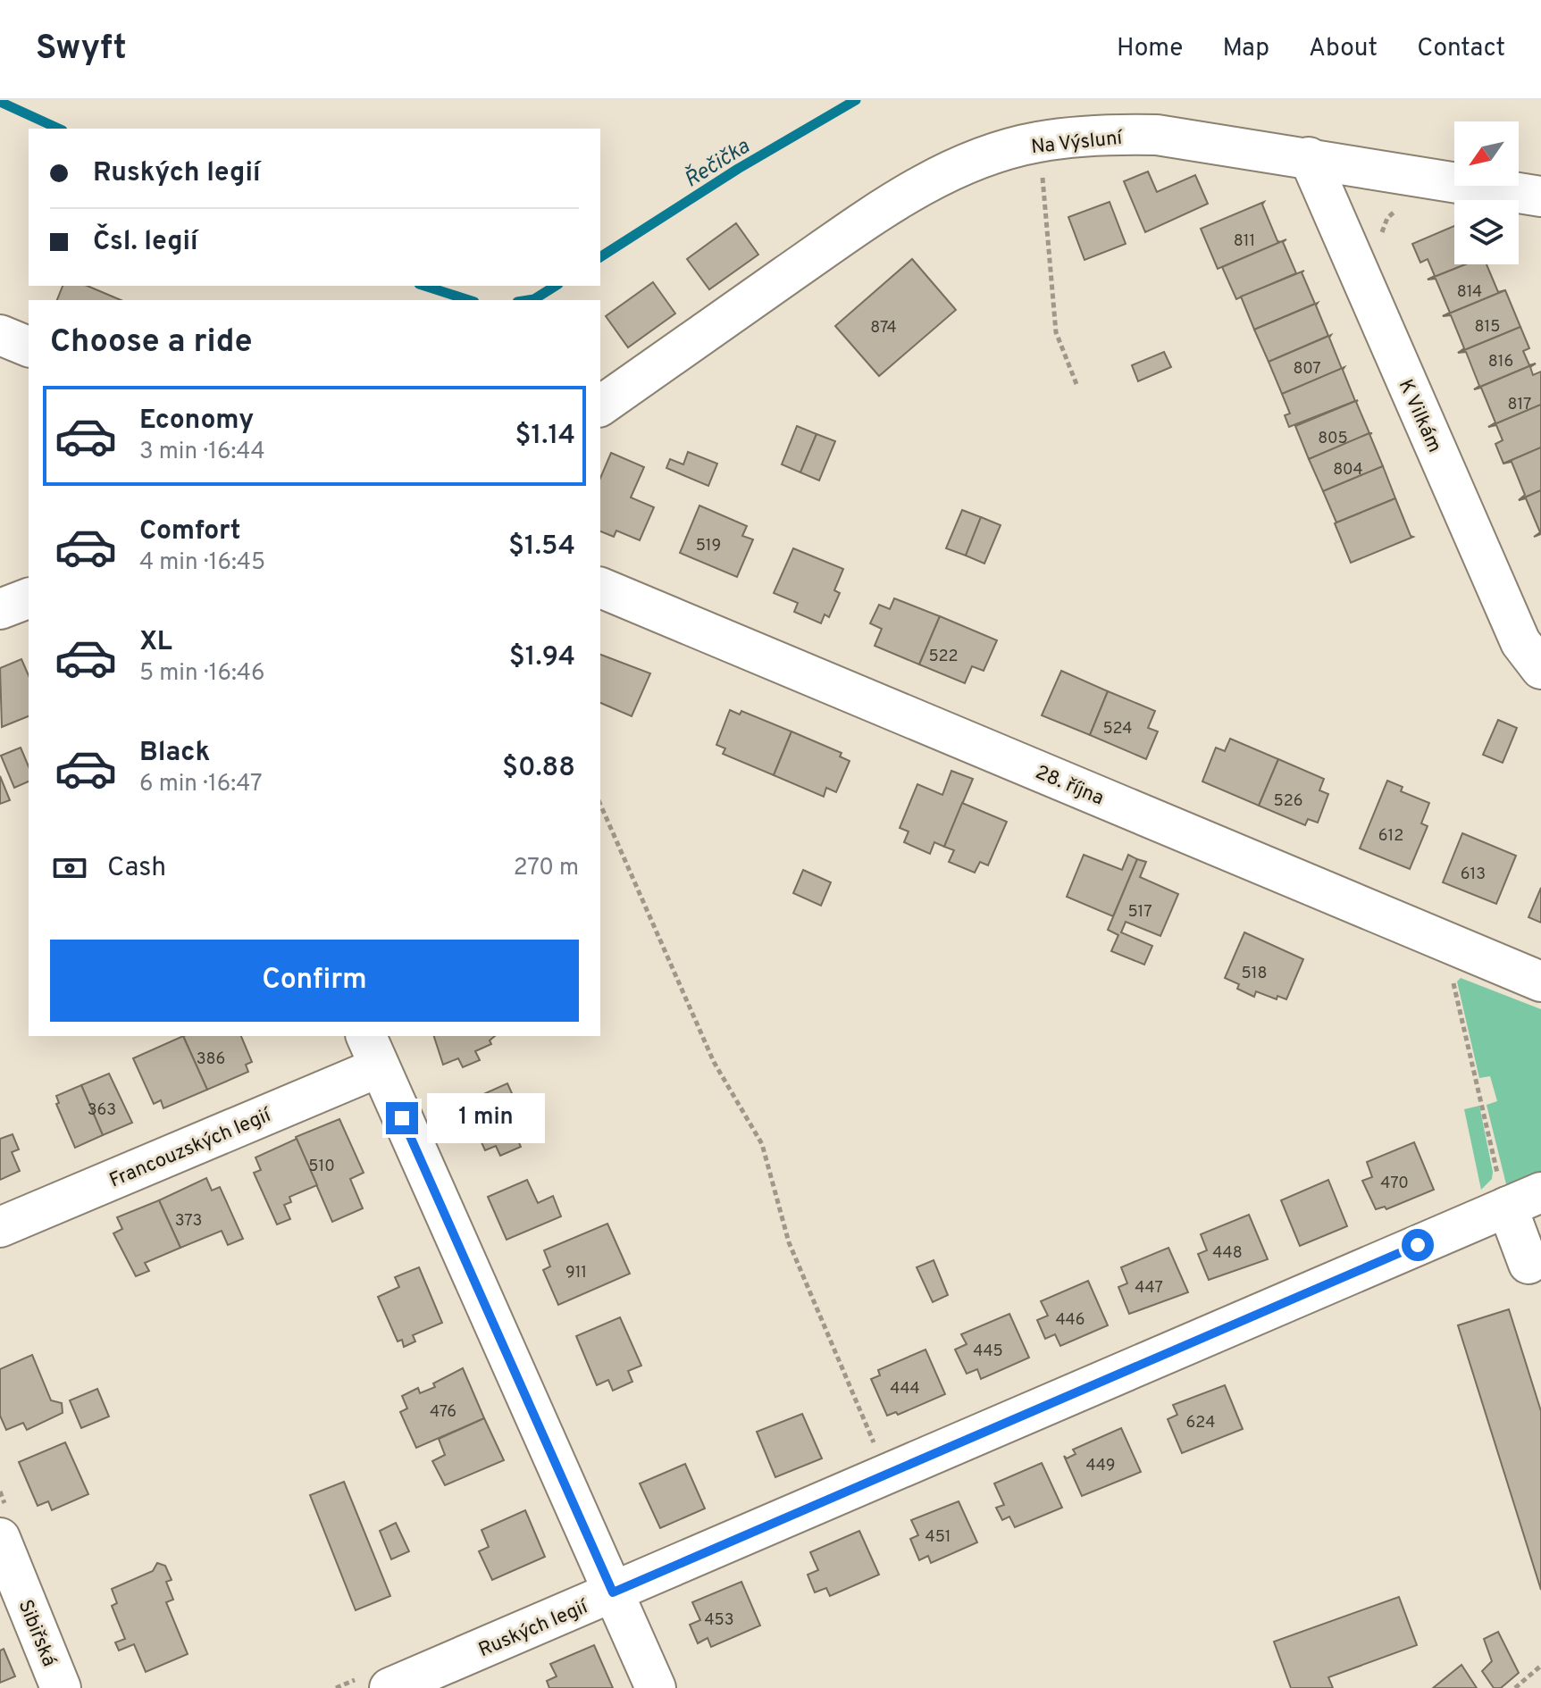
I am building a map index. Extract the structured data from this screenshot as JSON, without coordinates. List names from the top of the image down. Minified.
{"streets":{"street":["Na Výsluní","K Vilkám","28. října","Francouzských legií","Ruských legií","Sibiřská"]},"crossings":[["Na Výsluní","K Vilkám"]],"water":["Řečička"],"house_numbers":["811","814","815","874","816","807","817","805","804","519","522","524","526","612","613","517","518","386","363","510","470","373","448","911","447","446","445","444","476","624","449","451","453"],"north":"bottom left","page":{"header":"Swyft","nav":["Home","Map","About","Contact"],"banner":["Ruských legií","Čsl. legií"],"heading":"Choose a ride","list":[{"name":"Economy","note":"3 min · 16:44","value":"$1.14"},{"name":"Comfort","note":"4 min · 16:45","value":"$1.54"},{"name":"XL","note":"5 min · 16:46","value":"$1.94"},{"name":"Black","note":"6 min · 16:47","value":"$0.88"}],"pay":["Cash","270 m"],"buttons":"Confirm","bubble":"1 min"}}
